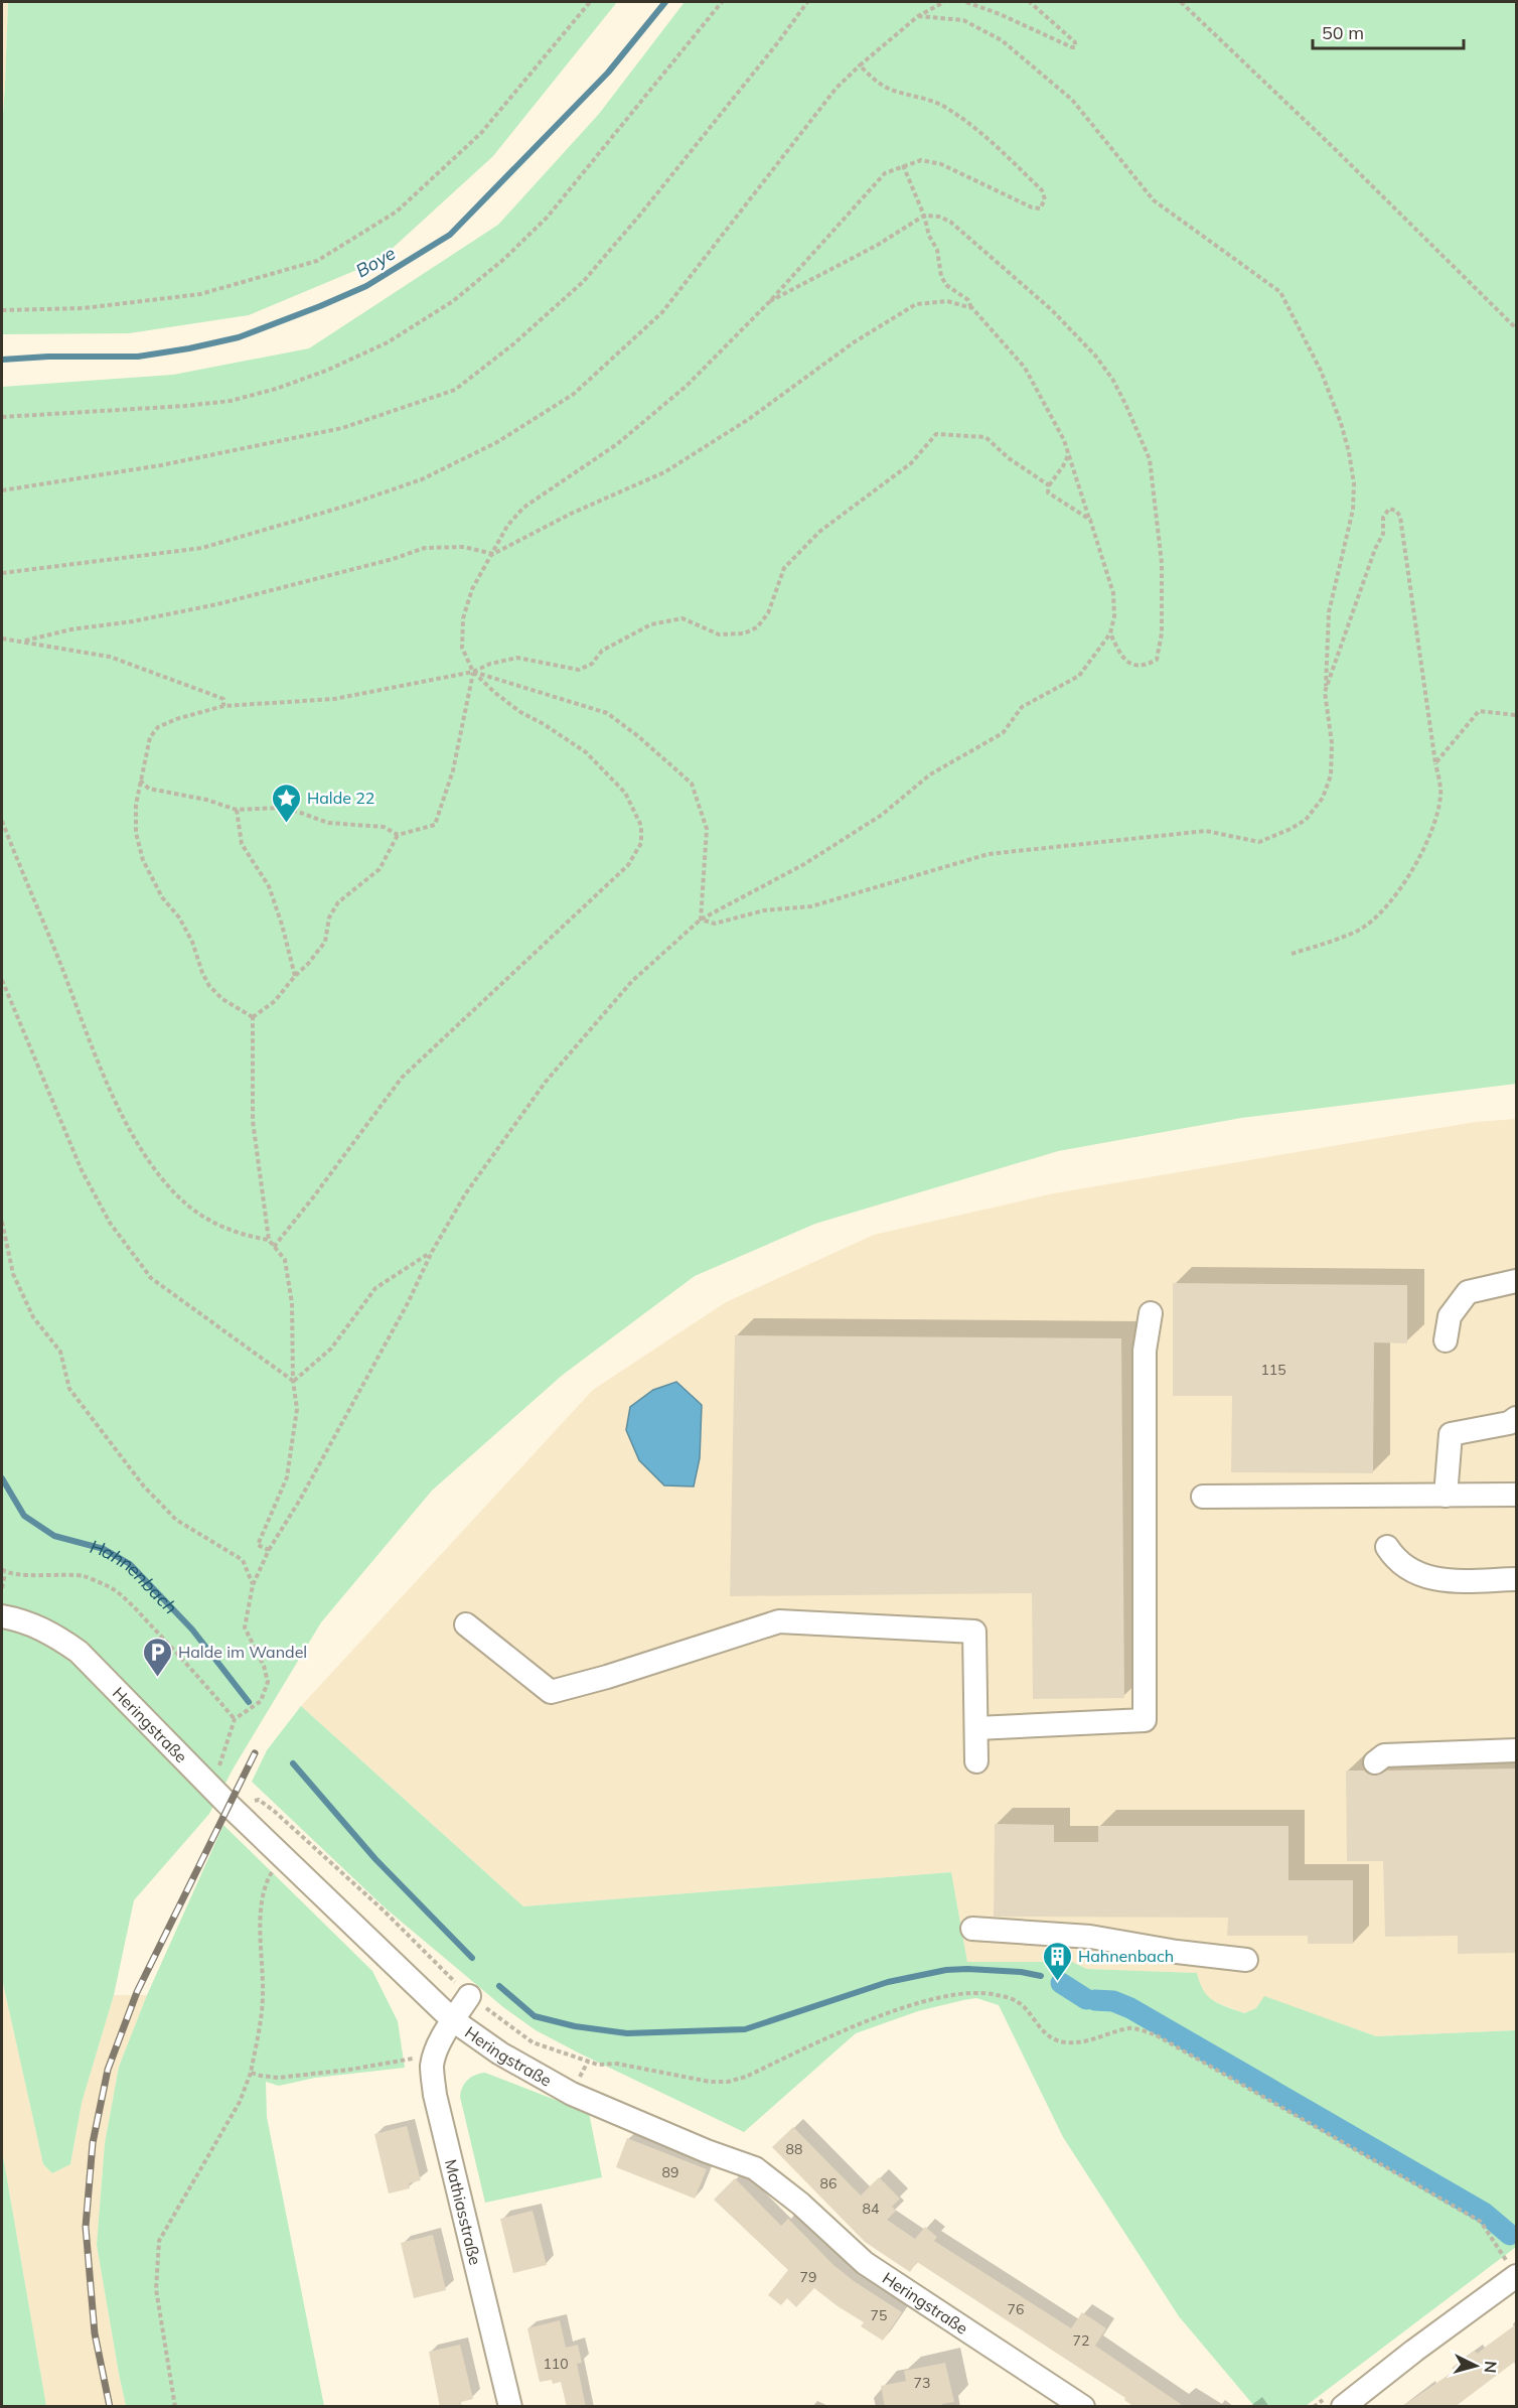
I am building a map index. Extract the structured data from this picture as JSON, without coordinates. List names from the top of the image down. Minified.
{"streets":{"street":["Heringstraße","Mathiasstraße"]},"crossings":[["Heringstraße","Mathiasstraße"]],"water":["Boye","Hahnenbach"],"places":{"place":["Halde 22"],"parking":["Halde im Wandel"],"building":["Hahnenbach"]},"house_numbers":["115","88","89","86","84","79","76","75","72","110","73"],"scale_bar":"50 m","north":"right"}
